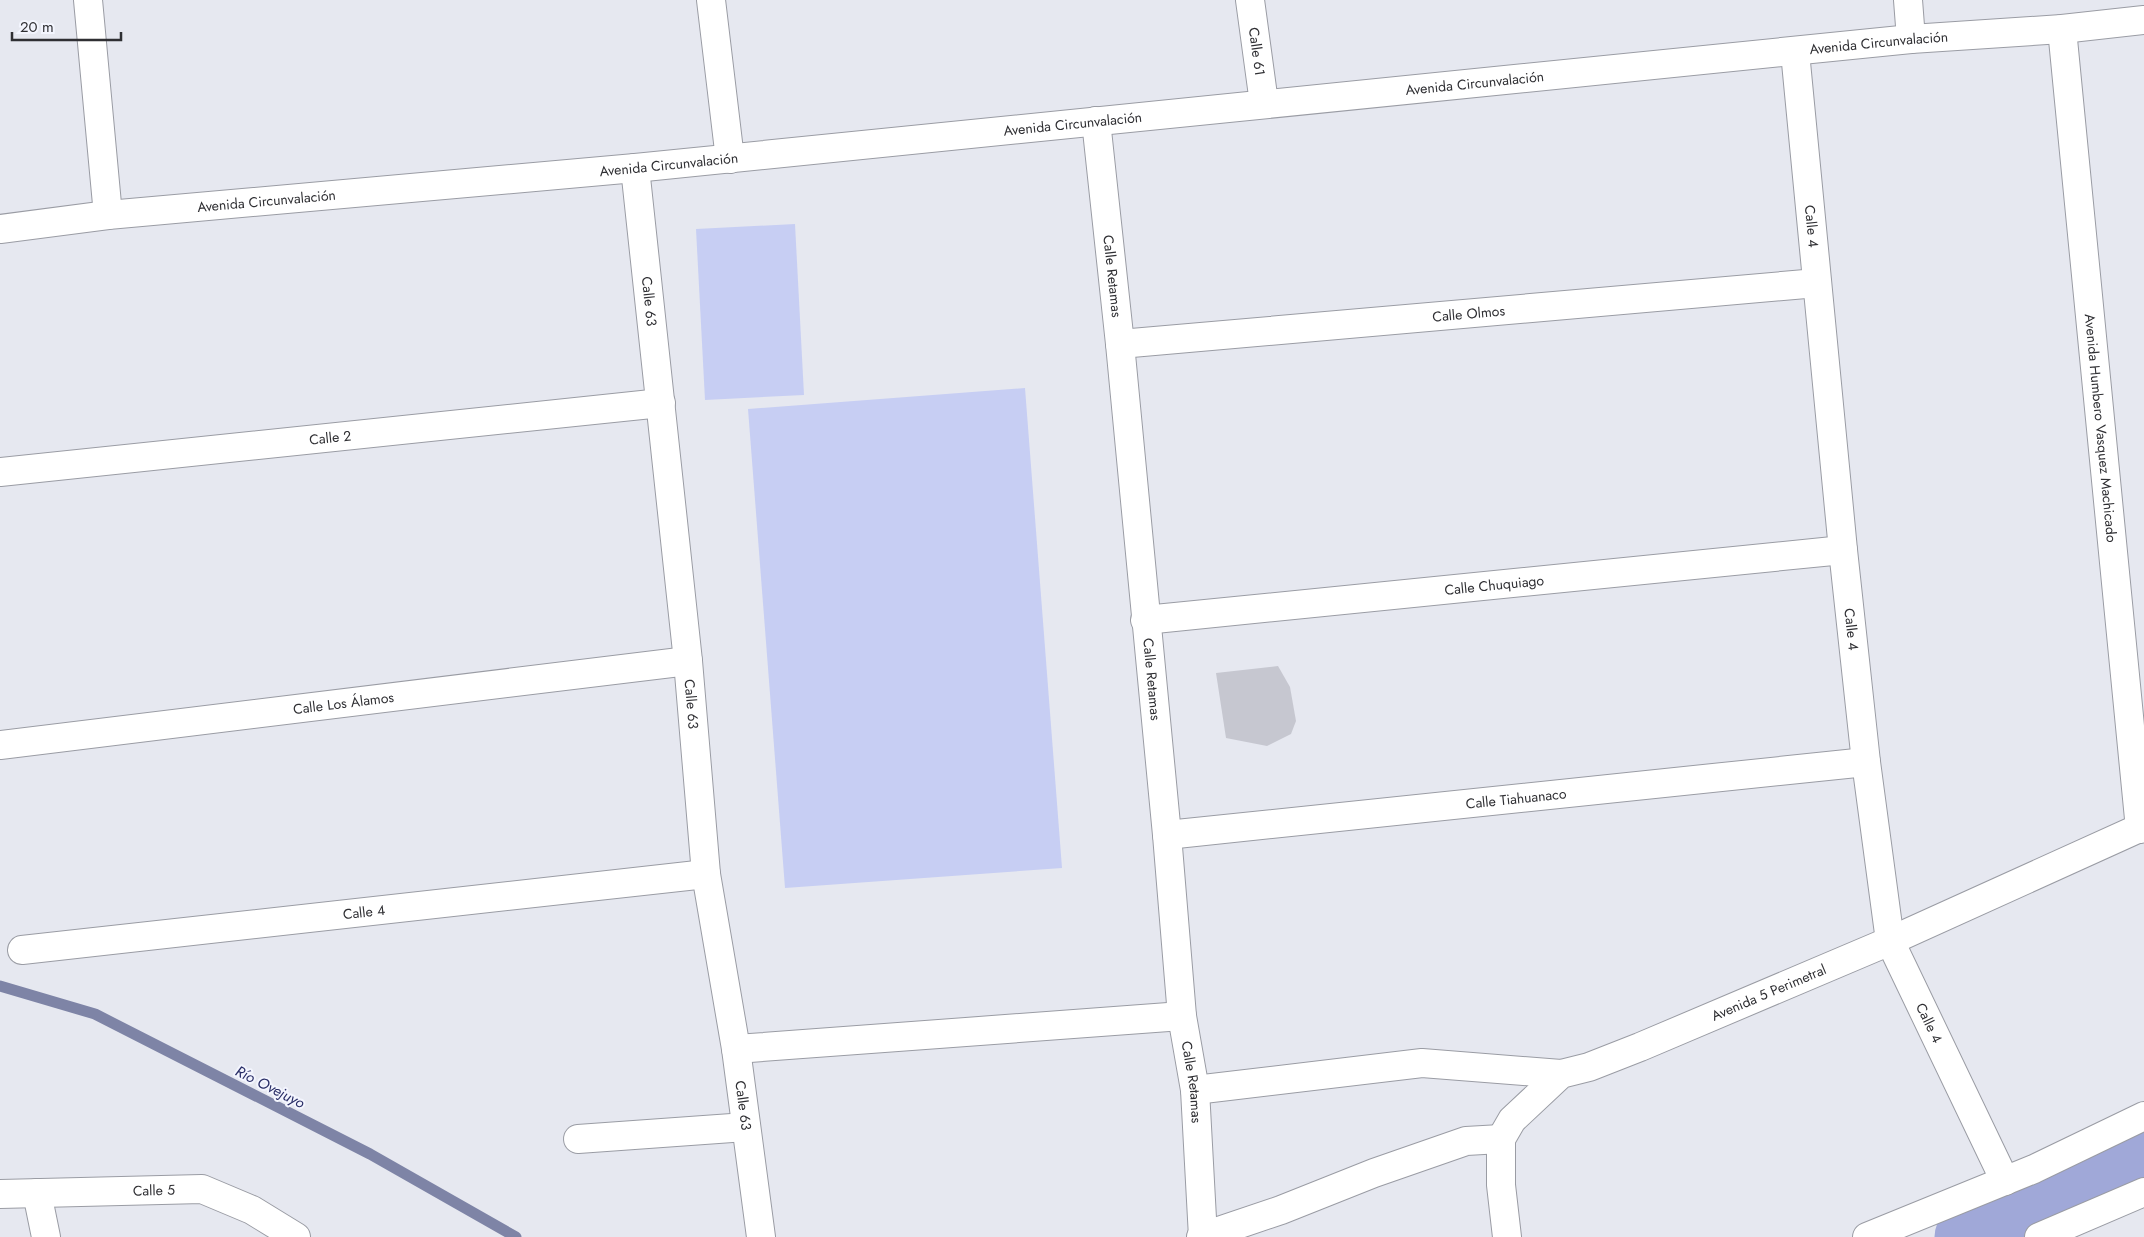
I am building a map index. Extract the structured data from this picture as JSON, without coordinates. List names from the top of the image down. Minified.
{"streets":{"street":["Avenida Circunvalación","Calle 61","Calle 4","Calle Retamas","Calle 63","Calle Olmos","Avenida Humbero Vasquez Machicado","Calle 2","Calle Chuquiago","Calle Los Álamos","Calle Tiahuanaco","Avenida 5 Perimetral","Calle 5"]},"crossings":[["Avenida Circunvalación","Calle 61"],["Avenida Circunvalación","Calle 4"],["Avenida Circunvalación","Calle Retamas"],["Avenida Circunvalación","Calle 63"],["Avenida Circunvalación","Avenida Humbero Vasquez Machicado"],["Calle 4","Calle 63"],["Calle 4","Calle Olmos"],["Calle 4","Calle Chuquiago"],["Calle 4","Calle Tiahuanaco"],["Calle 4","Avenida 5 Perimetral"],["Calle Retamas","Calle Olmos"],["Calle Retamas","Calle Chuquiago"],["Calle Retamas","Calle Tiahuanaco"],["Calle 63","Calle 2"],["Calle 63","Calle Los Álamos"],["Avenida Humbero Vasquez Machicado","Avenida 5 Perimetral"]],"water":["Río Ovejuyo"],"scale_bar":"20 m"}
